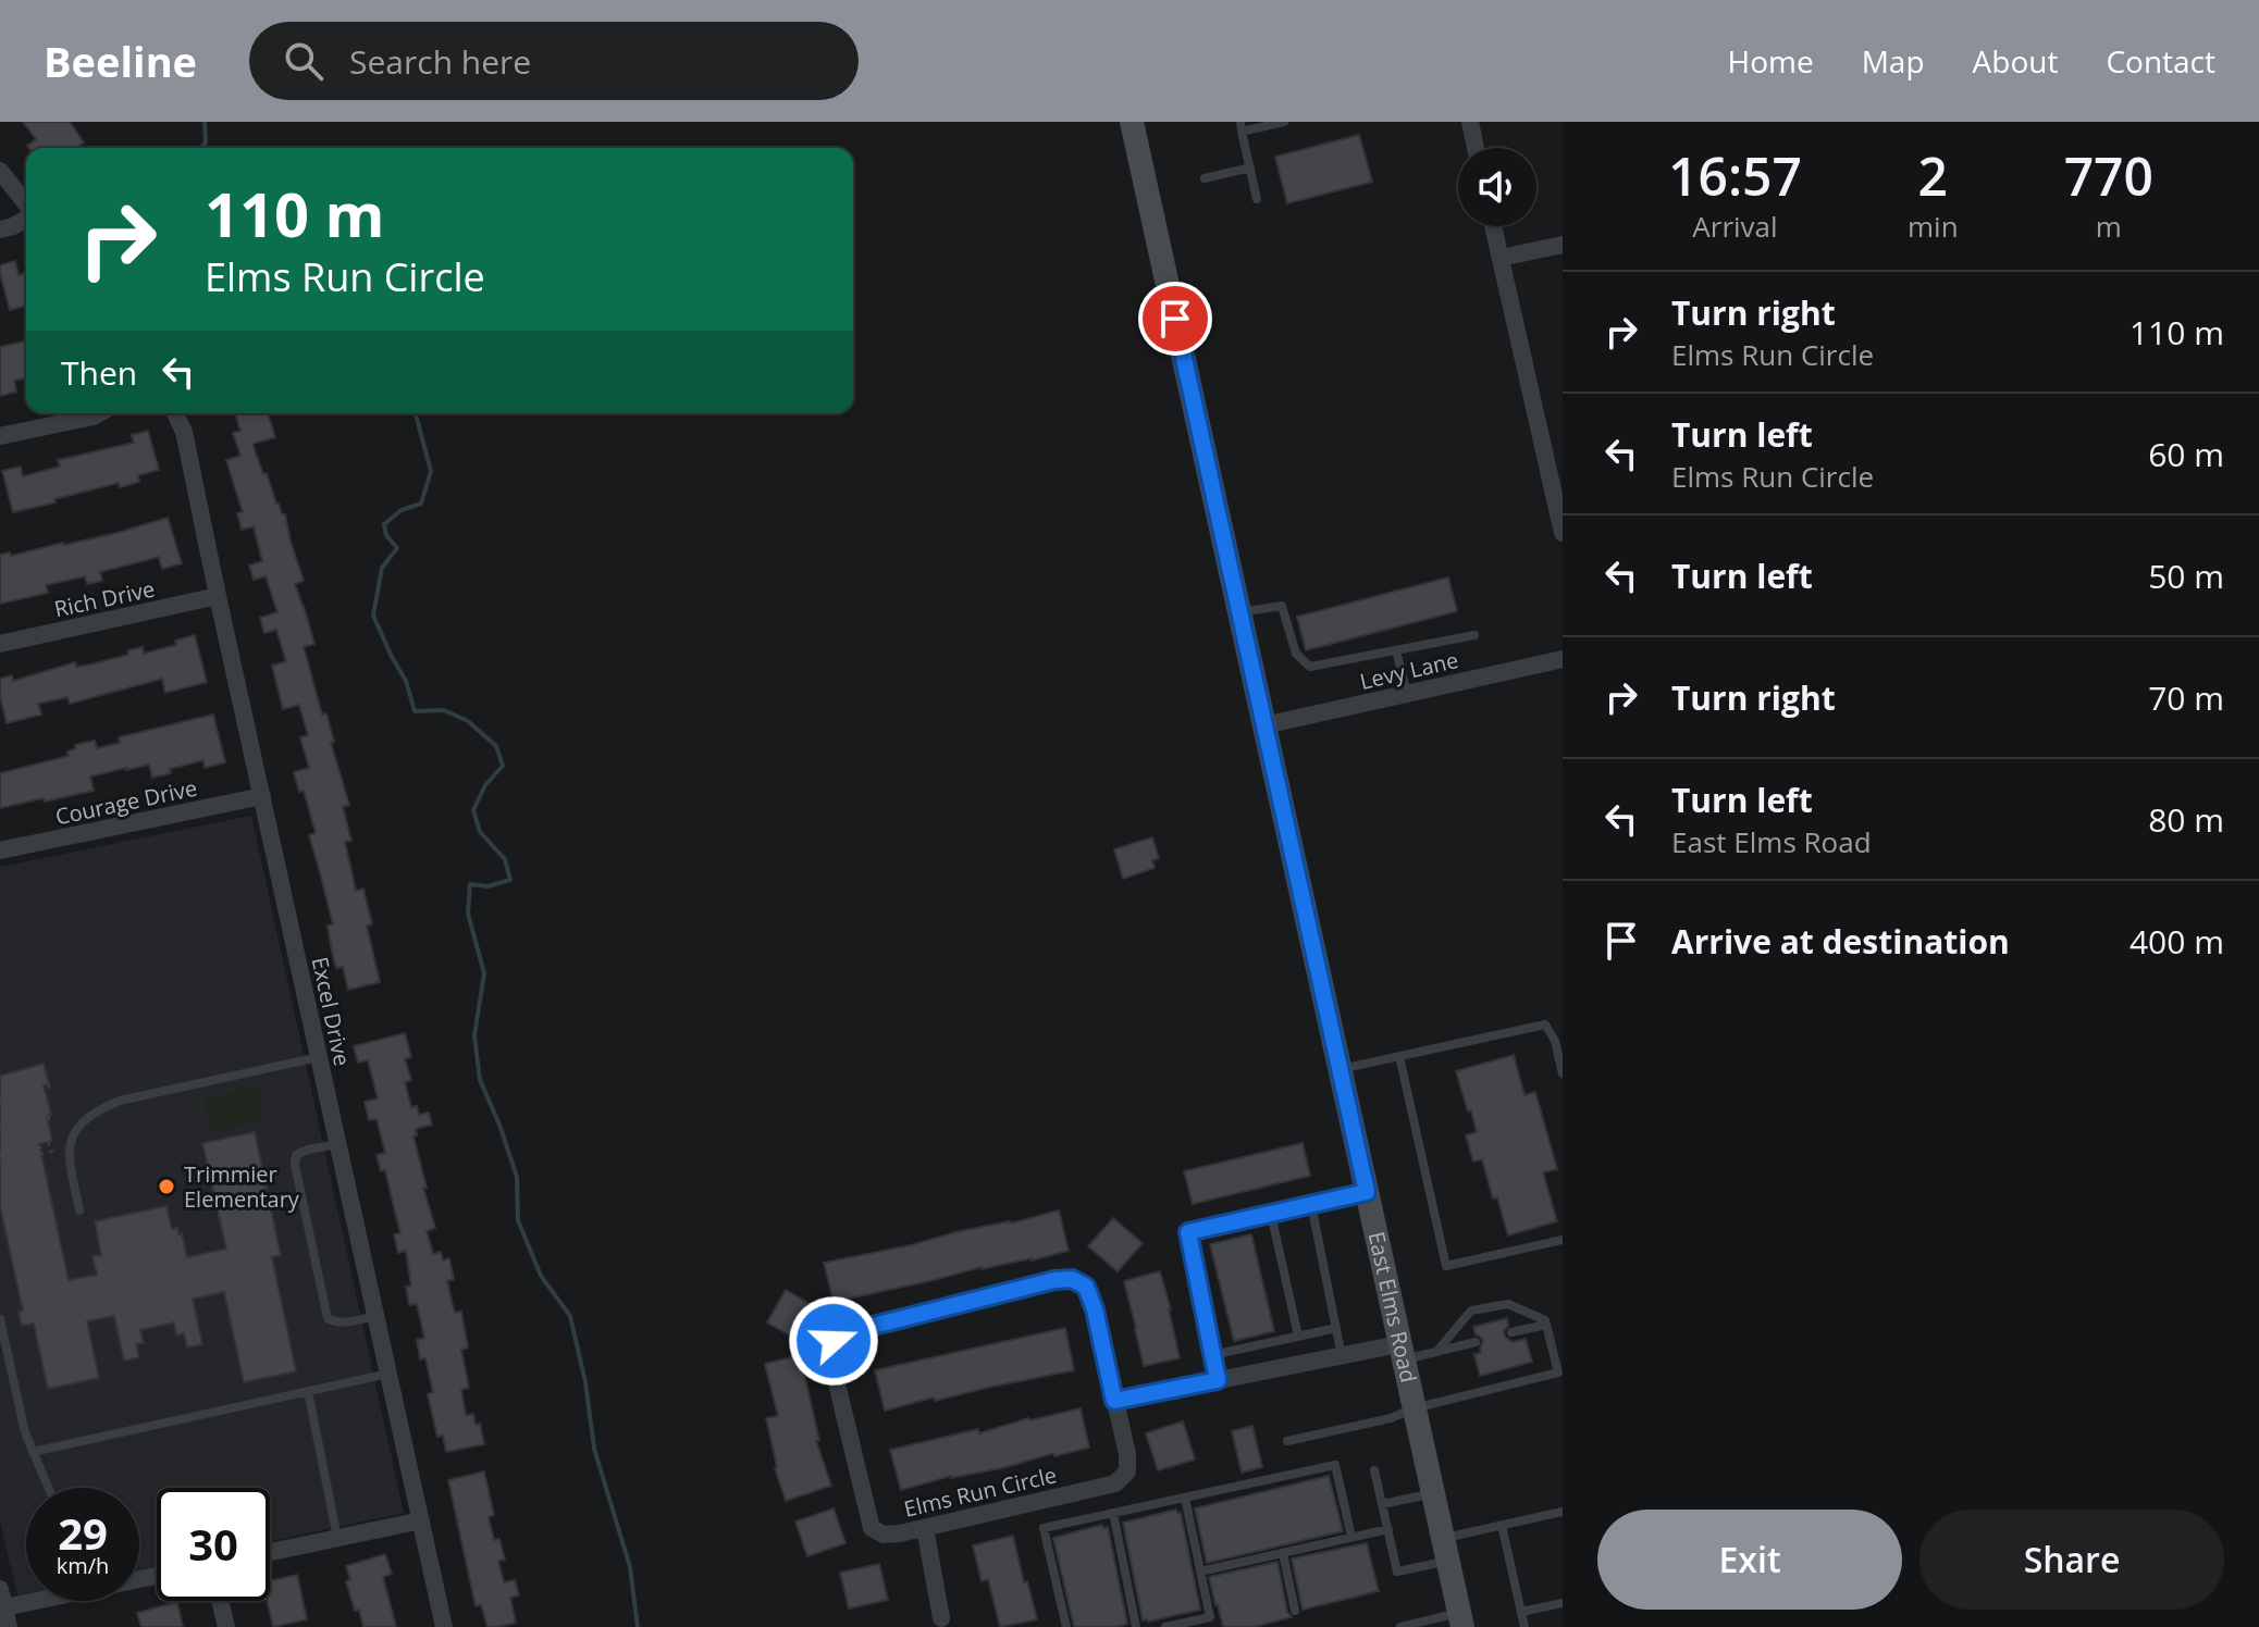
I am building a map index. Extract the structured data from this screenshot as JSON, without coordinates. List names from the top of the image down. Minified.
{"streets":{"main road":["East Elms Road"],"street":["Rich Drive","Levy Lane","Courage Drive","Excel Drive","Elms Run Circle"]},"crossings":[["Rich Drive","Excel Drive"],["Levy Lane","East Elms Road"],["Courage Drive","Excel Drive"]],"places":["Trimmier Elementary"],"page":{"header":"Beeline","search":"Search here","nav":["Home","Map","About","Contact"],"eta":["16:57","Arrival","2","min","770","m"],"turn":["110 m","Elms Run Circle"],"list":[{"name":"Turn right","note":"Elms Run Circle","value":"110 m"},{"name":"Turn left","note":"Elms Run Circle","value":"60 m"},{"name":"Turn left","value":"50 m"},{"name":"Turn right","value":"70 m"},{"name":"Turn left","note":"East Elms Road","value":"80 m"},{"name":"Arrive at destination","value":"400 m"}],"then":"Then","speed":"29 km/h","limit":"30","buttons":["Exit","Share"]}}
